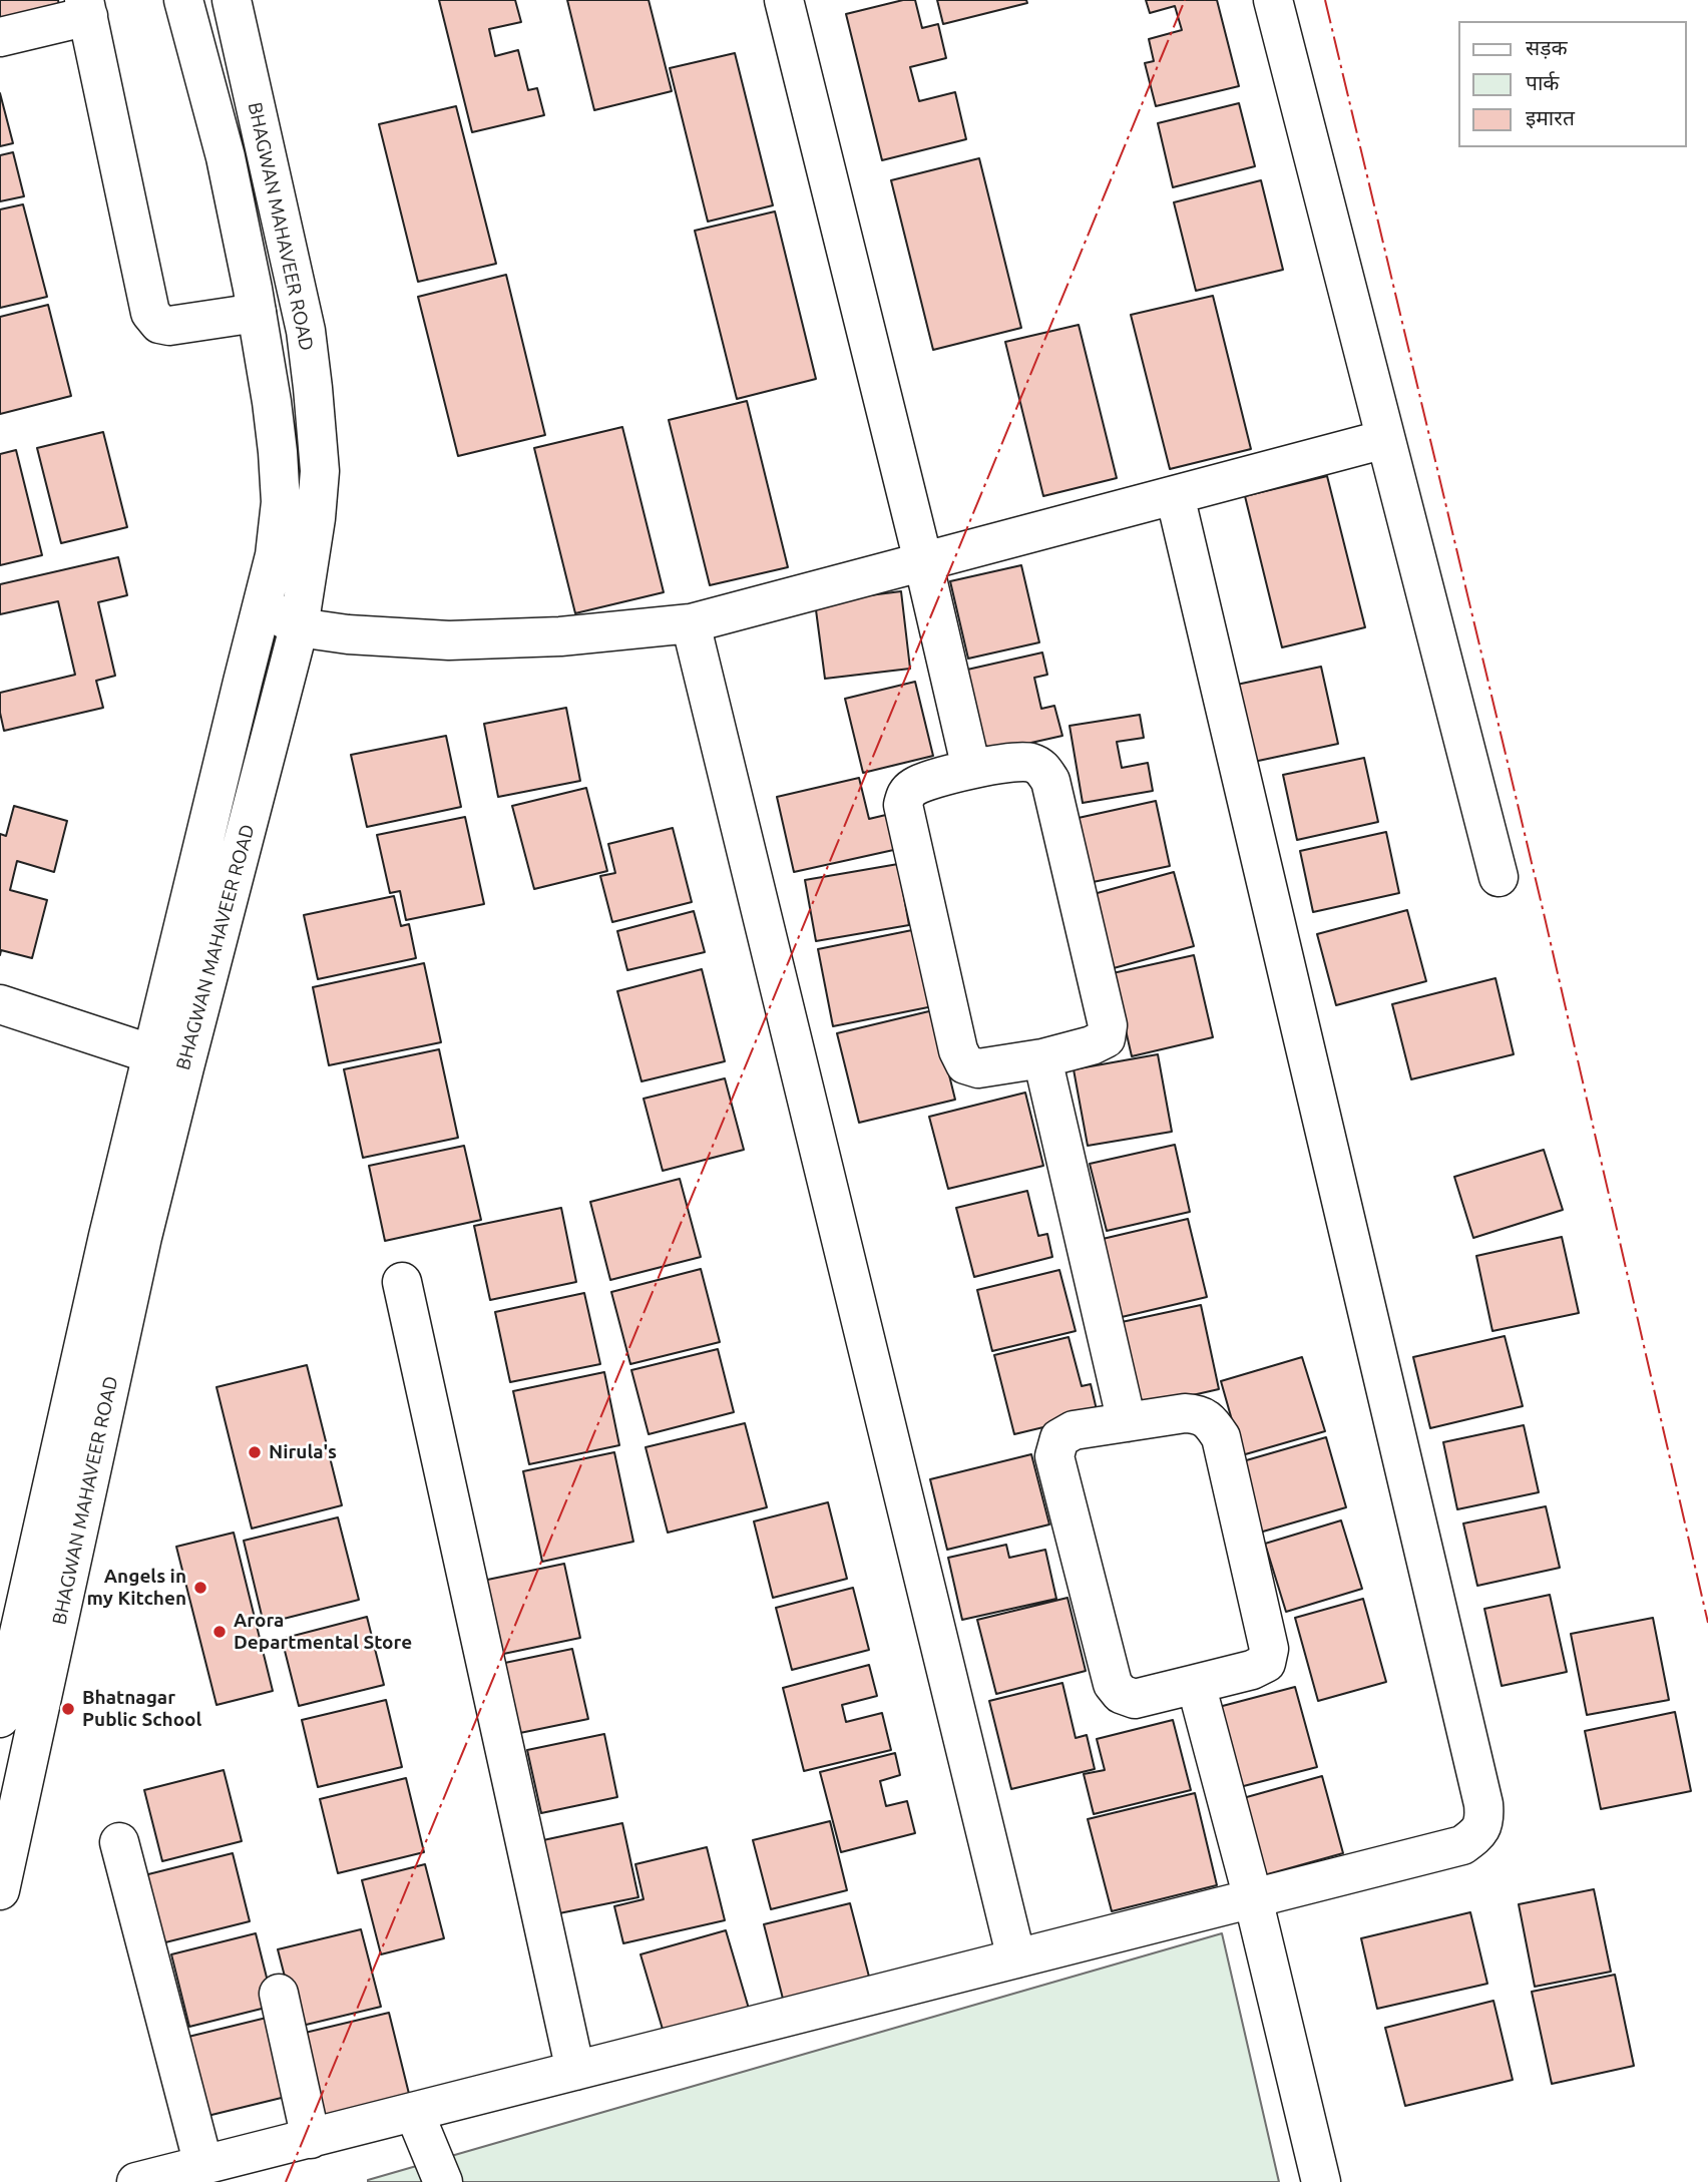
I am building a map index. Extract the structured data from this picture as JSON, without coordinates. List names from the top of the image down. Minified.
{"streets":{"street":["BHAGWAN MAHAVEER ROAD"]},"places":["Nirula's","Angels in my Kitchen","Arora Departmental Store","Bhatnagar Public School"],"legend":["सड़क","पार्क","इमारत"]}
